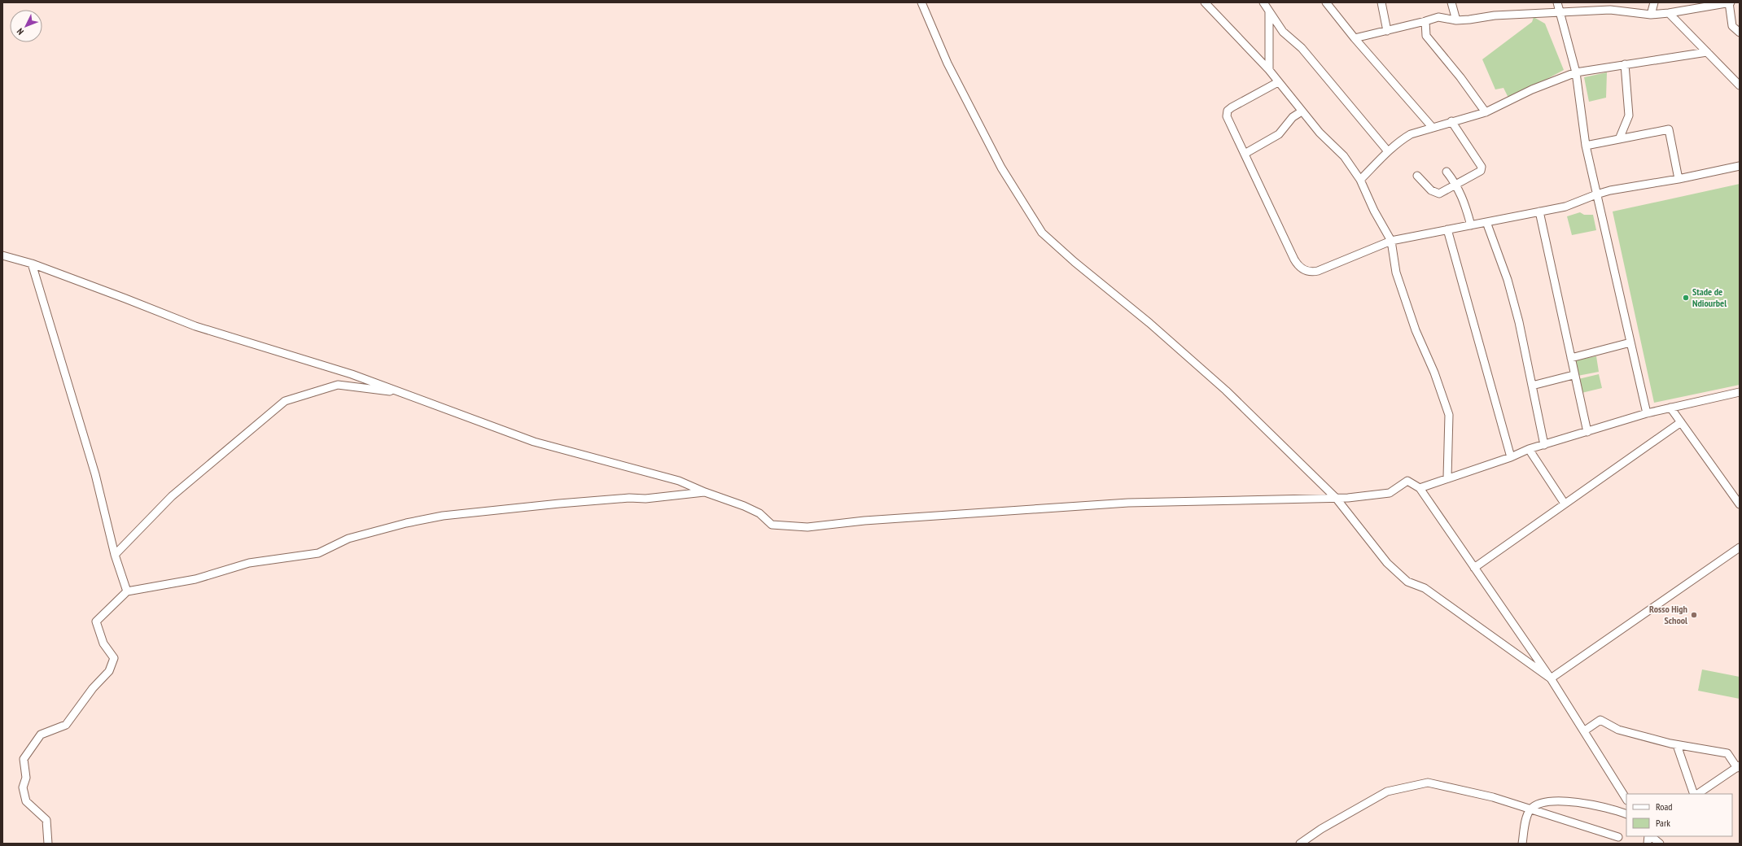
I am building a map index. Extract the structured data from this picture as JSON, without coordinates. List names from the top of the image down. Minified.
{"places":["Stade de Ndiourbel","Rosso High School"],"legend":["Road","Park"],"north":"bottom left"}
